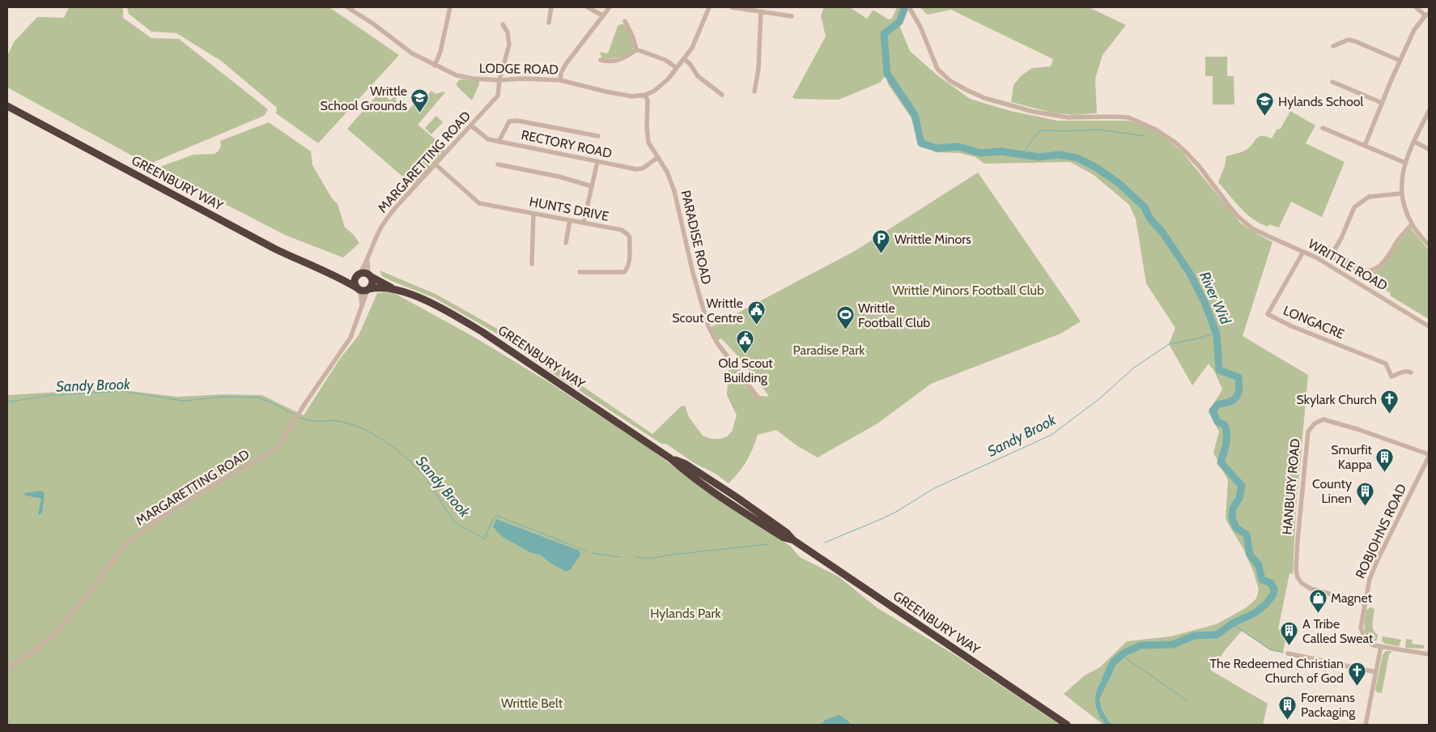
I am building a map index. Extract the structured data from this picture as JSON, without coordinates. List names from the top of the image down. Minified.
{"streets":{"highway":["GREENBURY WAY"],"street":["LODGE ROAD","RECTORY ROAD","MARGARETTING ROAD","HUNTS DRIVE","PARADISE ROAD","WRITTLE ROAD","LONGACRE","HANBURY ROAD","ROBJOHNS ROAD"]},"crossings":[["LODGE ROAD","MARGARETTING ROAD"],["LODGE ROAD","PARADISE ROAD"],["RECTORY ROAD","MARGARETTING ROAD"],["RECTORY ROAD","PARADISE ROAD"],["MARGARETTING ROAD","GREENBURY WAY"],["MARGARETTING ROAD","HUNTS DRIVE"],["WRITTLE ROAD","LONGACRE"],["HANBURY ROAD","ROBJOHNS ROAD"]],"water":["River Wid","Sandy Brook"],"parks":["Writtle Minors Football Club","Paradise Park","Hylands Park","Writtle Belt"],"places":{"school or university":["Writtle School Grounds","Hylands School"],"parking":["Writtle Minors"],"public building":["Writtle Scout Centre","Old Scout Building"],"sports":["Writtle Football Club"],"church":["Skylark Church","The Redeemed Christian Church of God"],"building":["Smurfit Kappa","County Linen","A Tribe Called Sweat","Foremans Packaging"],"shop":["Magnet"]}}
